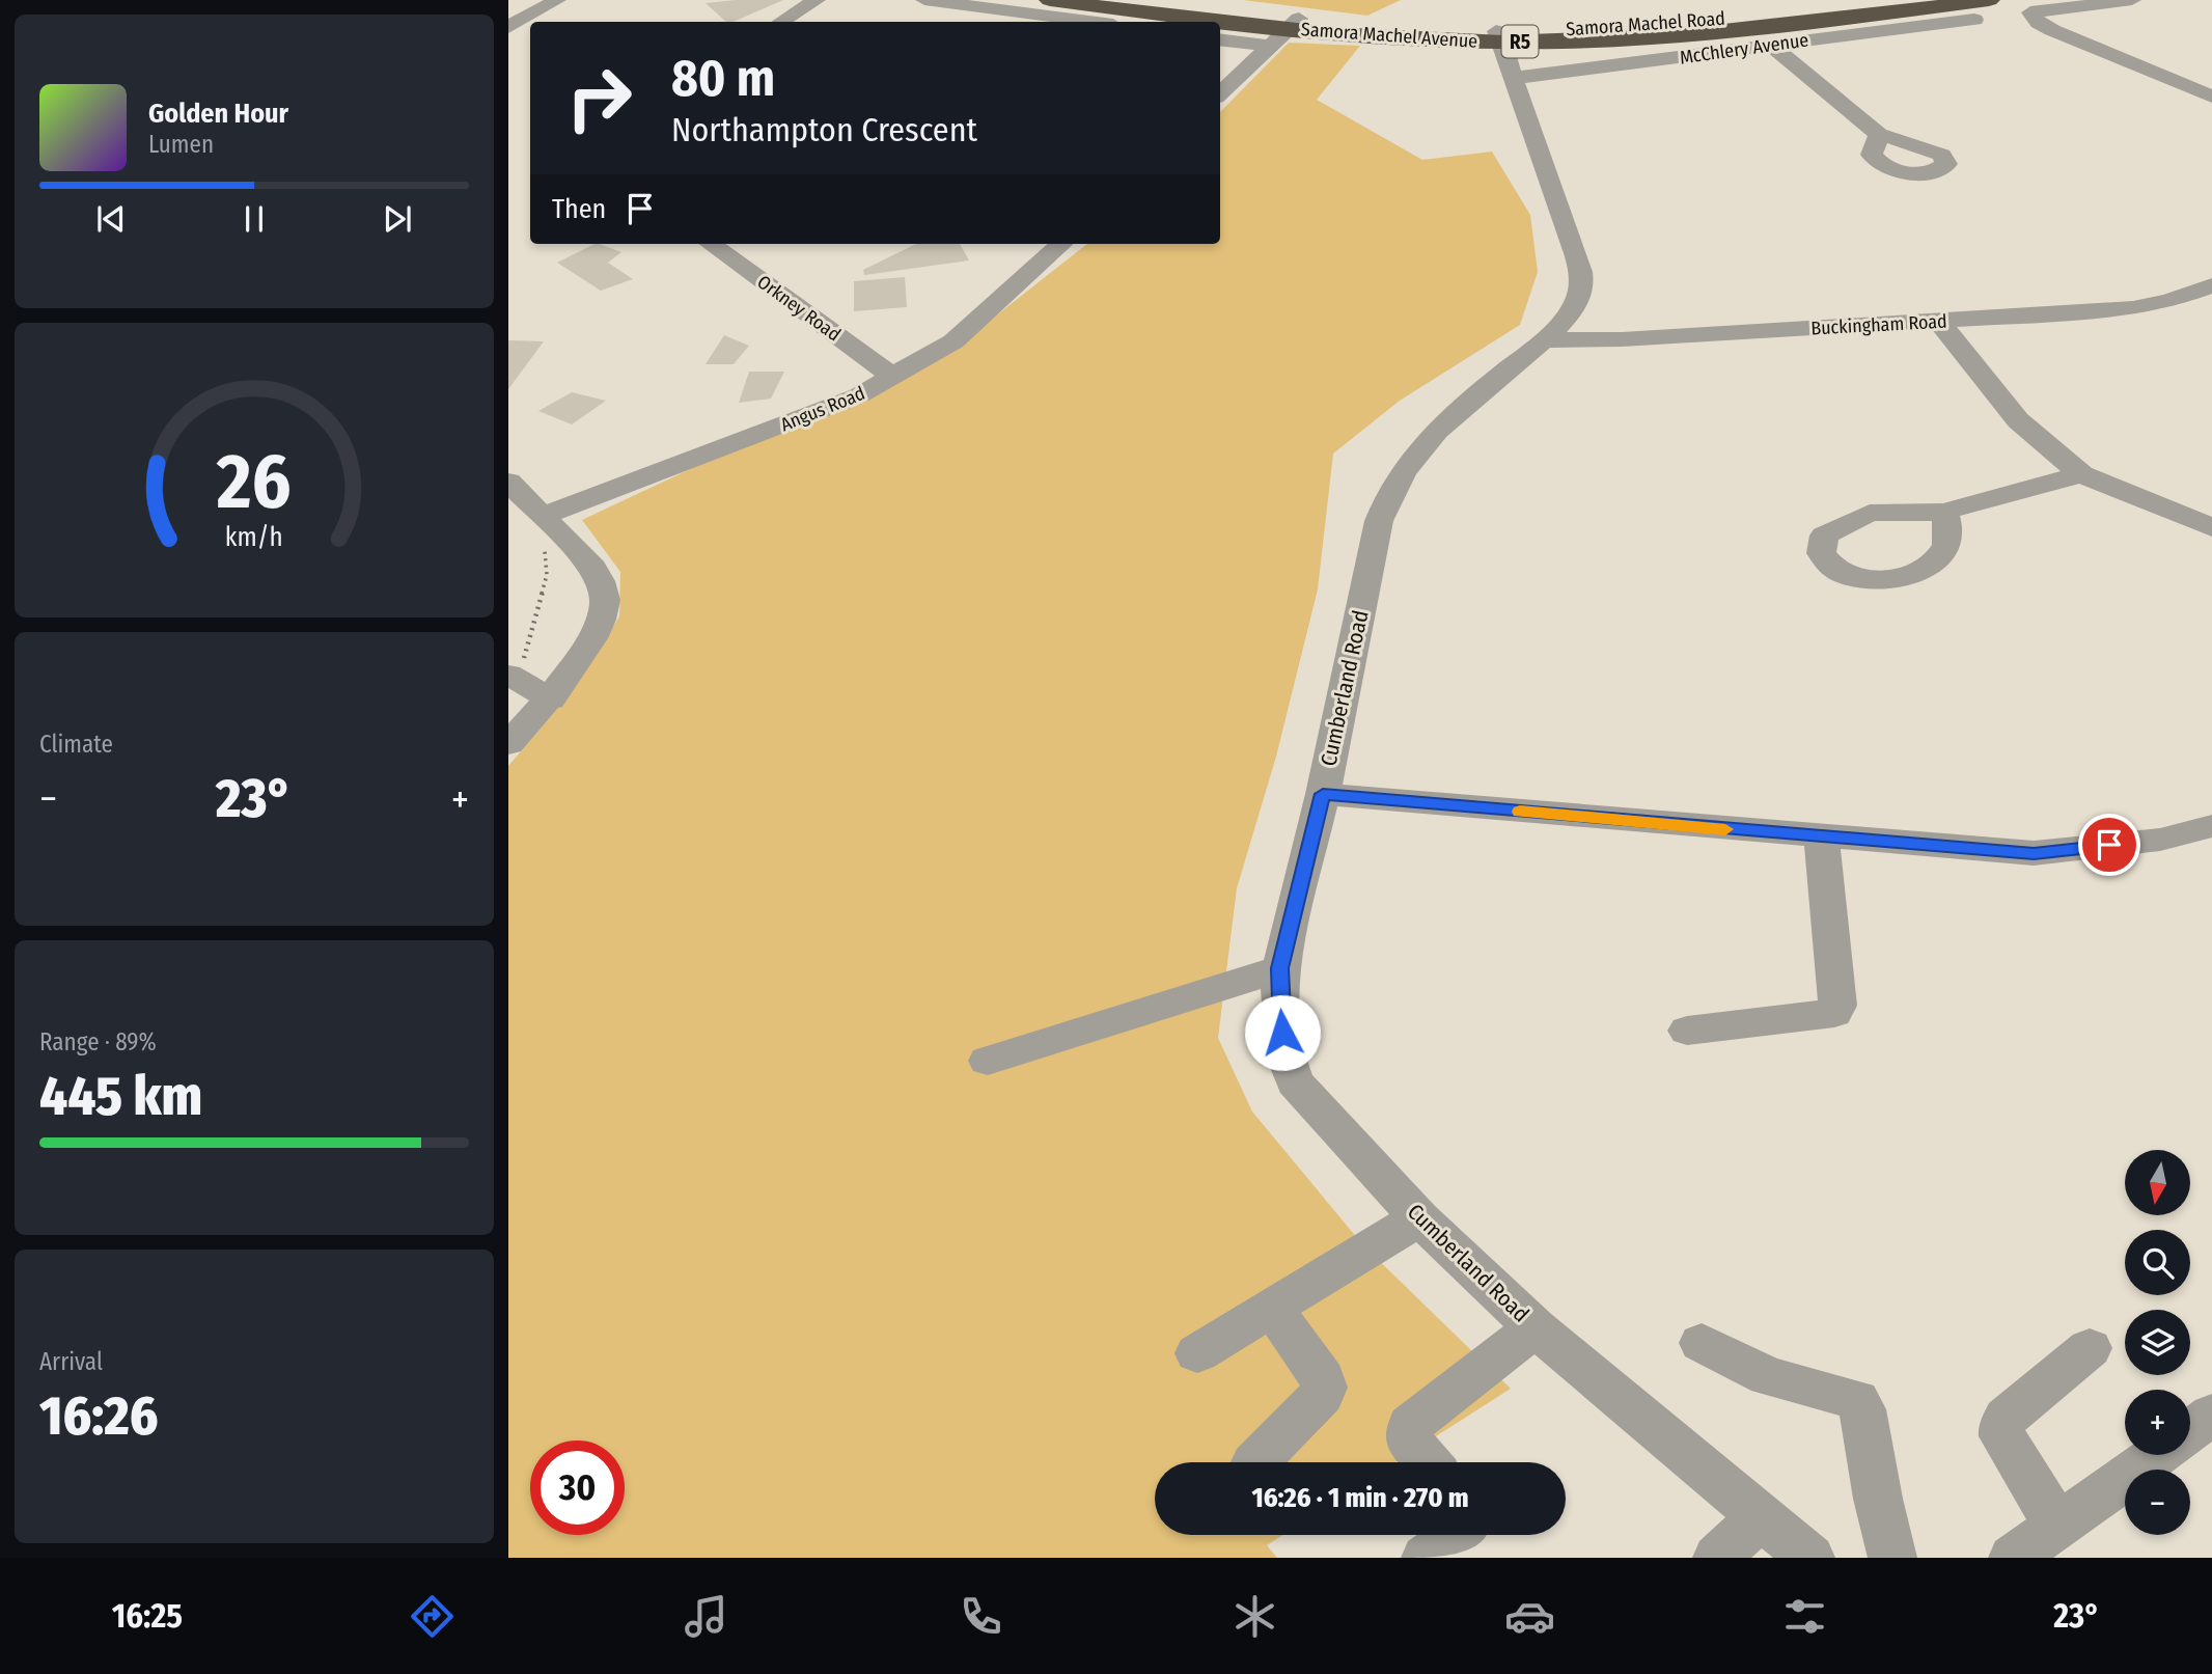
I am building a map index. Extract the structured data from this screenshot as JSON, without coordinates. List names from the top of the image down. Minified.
{"streets":{"highway":["Samora Machel Road","Samora Machel Avenue","R5"],"street":["McChlery Avenue","Orkney Road","Buckingham Road","Angus Road","Cumberland Road"]},"crossings":[["Samora Machel Road","Samora Machel Avenue"],["Samora Machel Road","Cumberland Road"],["Samora Machel Avenue","R5"],["Samora Machel Avenue","Cumberland Road"],["McChlery Avenue","Cumberland Road"],["Orkney Road","Angus Road"],["Buckingham Road","Cumberland Road"]],"north":"bottom","page":{"turn":["80 m","Northampton Crescent"],"song":["Golden Hour","Lumen"],"then":"Then","tile":["Climate",["Range · 89%","445 km"],["Arrival","16:26"]],"heat":["−","23°","+"],"map_buttons":["+","−"],"limit":"30","trip":"16:26 · 1 min · 270 m","tabs":["16:25","23°"],"gauge":["26","km/h"]}}
